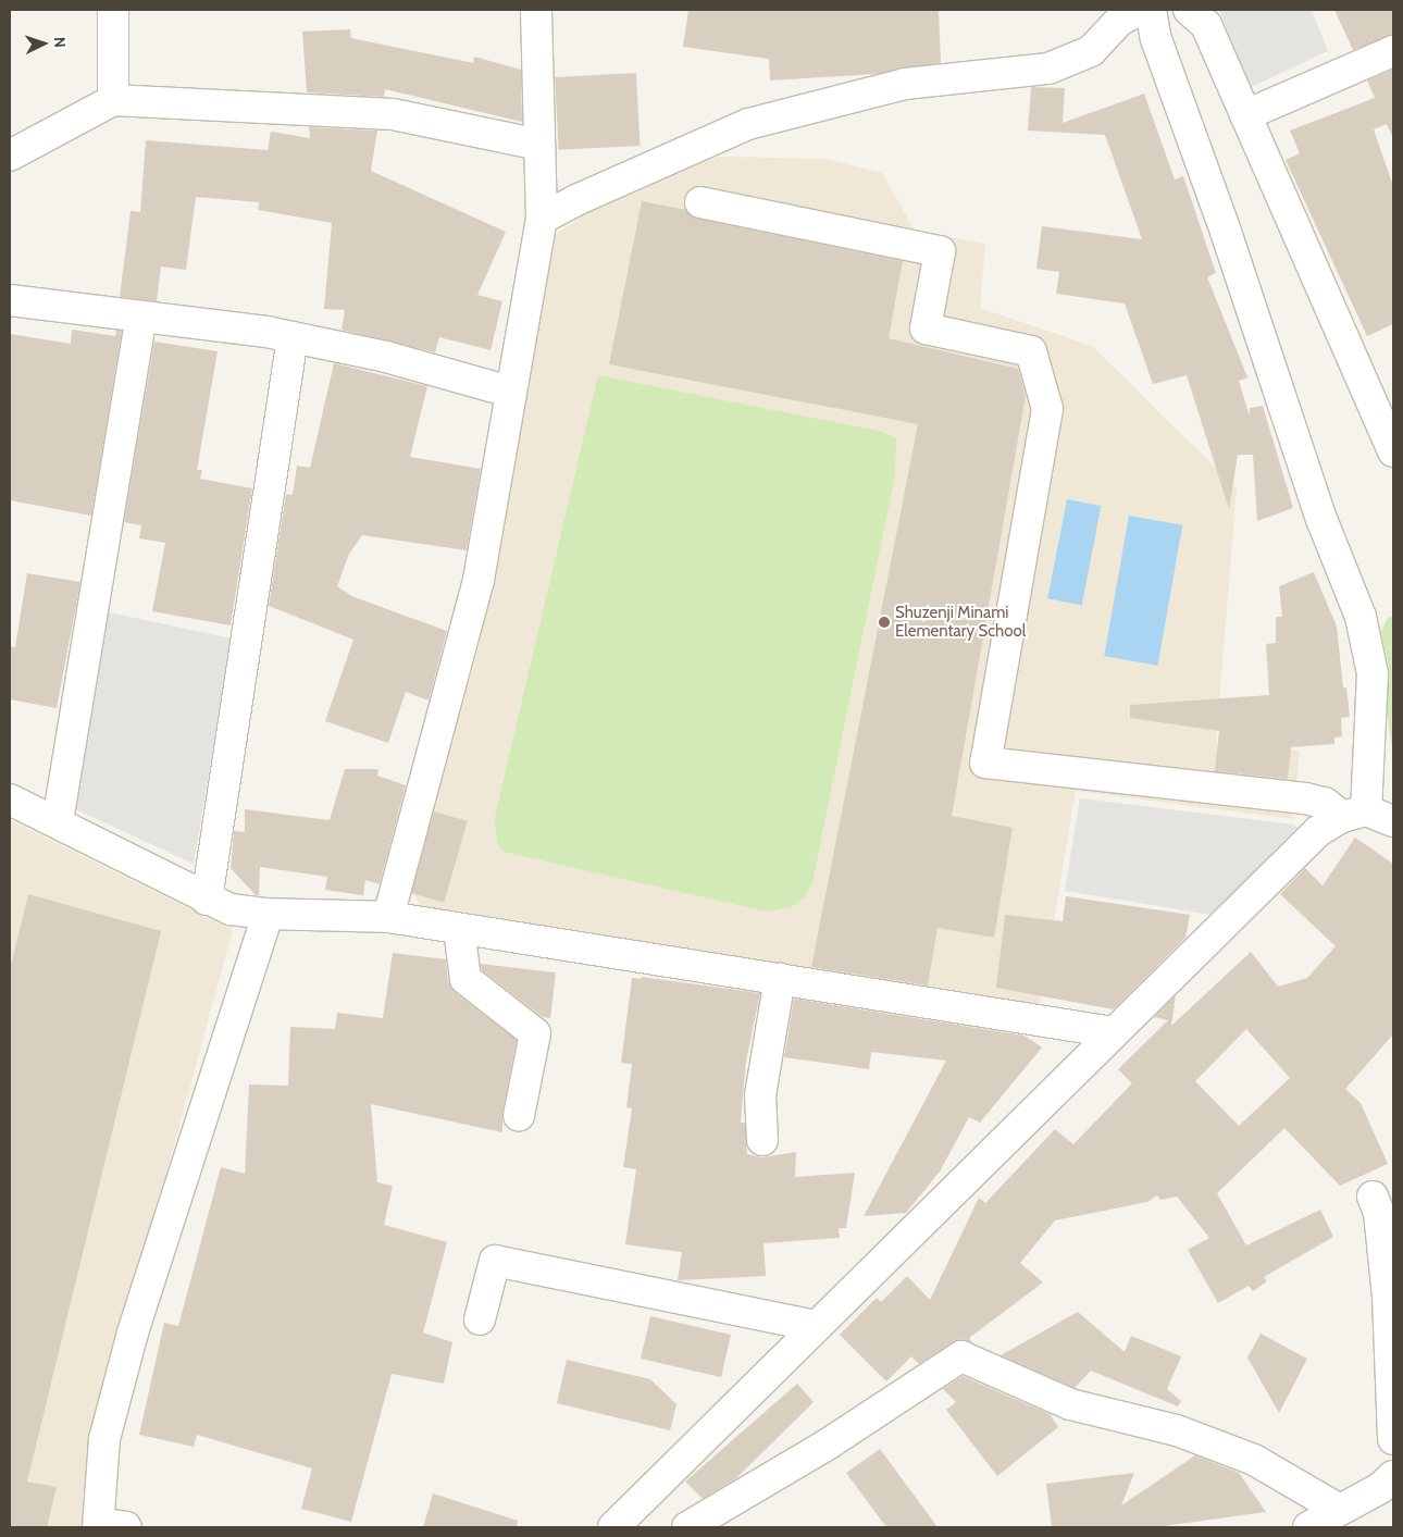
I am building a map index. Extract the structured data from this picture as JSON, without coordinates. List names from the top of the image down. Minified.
{"places":["Shuzenji Minami Elementary School"],"north":"right"}
